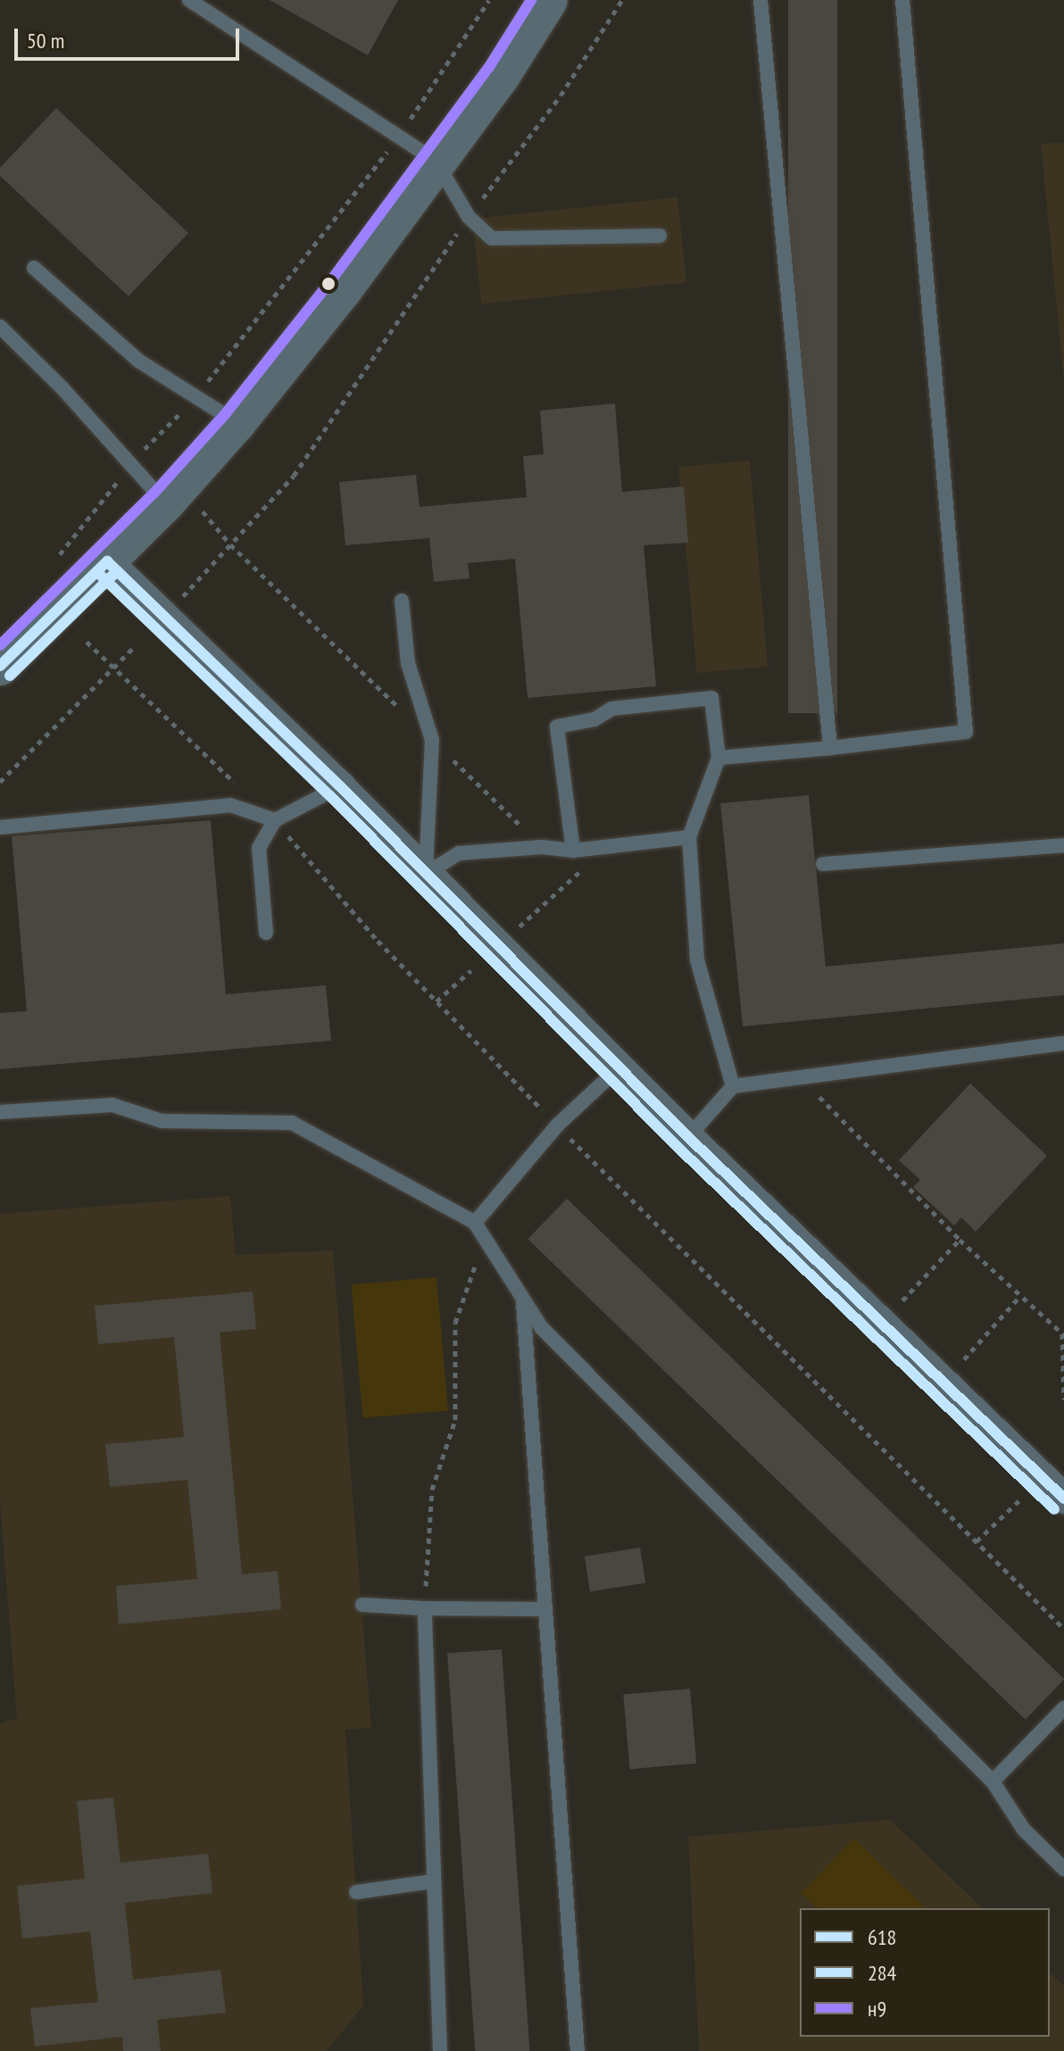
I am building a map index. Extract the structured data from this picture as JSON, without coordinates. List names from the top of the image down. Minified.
{"lines":["transit line н9","transit line 618","transit line 284"],"legend":["618","284","н9"],"scale_bar":"50 m"}
